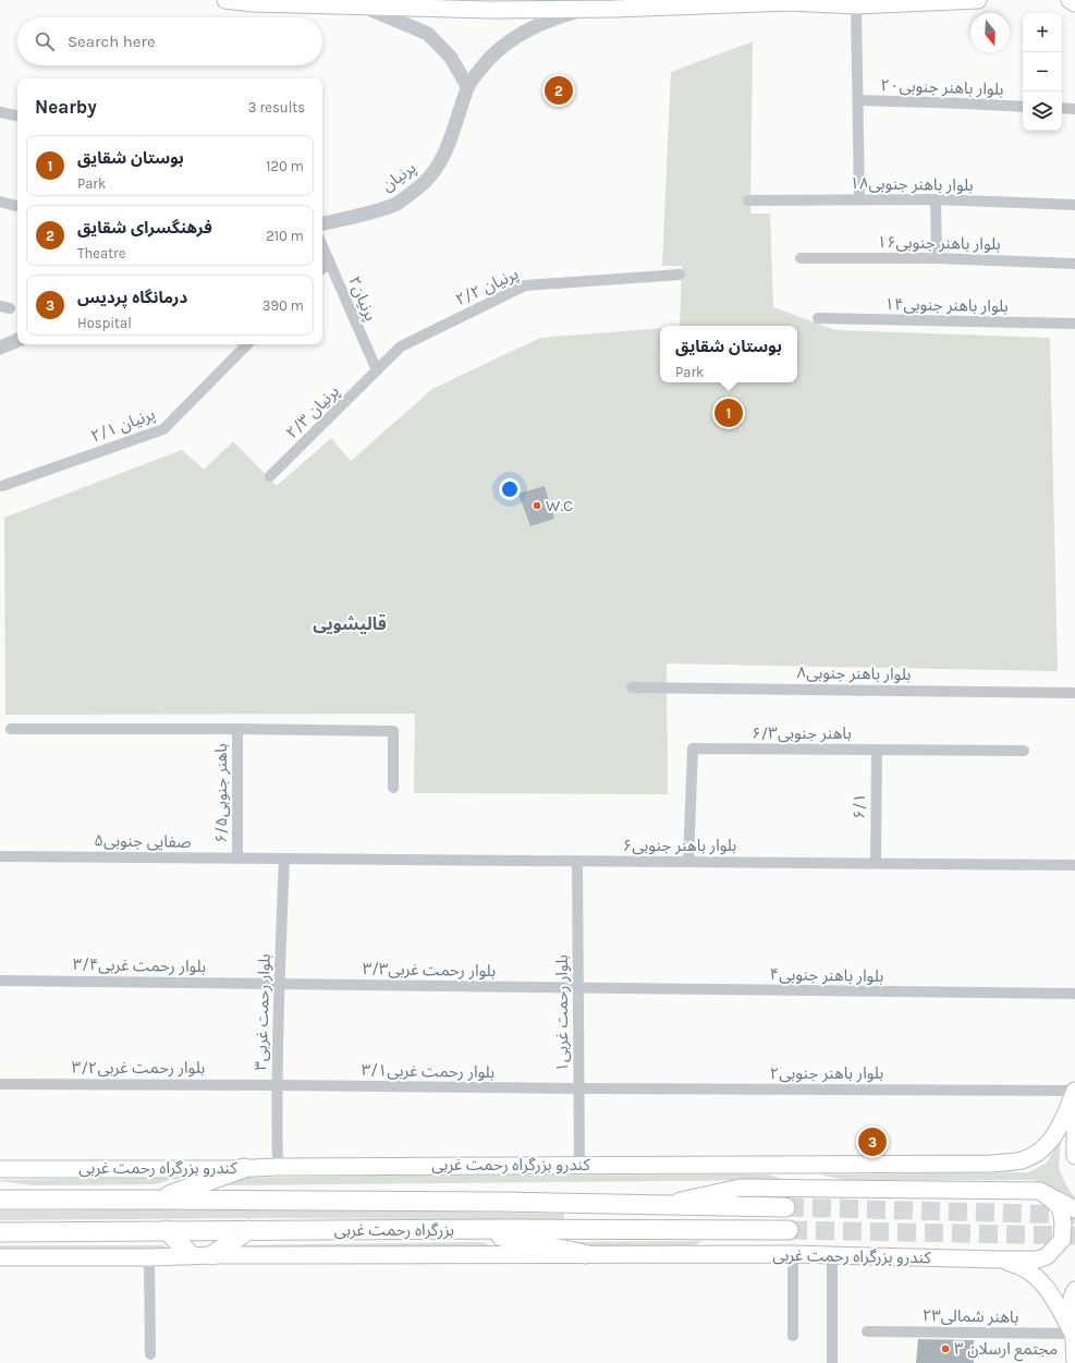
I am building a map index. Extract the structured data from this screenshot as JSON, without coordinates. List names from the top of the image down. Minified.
{"streets":{"highway":["بزرگراه رحمت غربی"],"main road":["کندرو بزرگراه رحمت غربی"],"street":["بلوار باهنر جنوبی۲۰","پرنیان","۱۸بلوار باهنر جنوبی","بلوار باهنر جنوبی۱۶","پرنیان ۲/۲","پرنیان۲","بلوار باهنر جنوبی۱۴","پرنیان ۲/۳","پرنیان ۲/۱","۸بلوار باهنر جنوبی","۶/۳باهنر جنوبی","باهنر جنوبی۶/۵","۶/۱","صفایی جنوبی۵","بلوار باهنر جنوبی۶","بلوار رحمت غربی۳/۴","بلوار رحمت غربی۳/۳","بلوار باهنر جنوبی۴","بلوار رحمت غربی۳","بلوار رحمت غربی۱","بلوار رحمت غربی۳/۲","بلوار رحمت غربی۳/۱","بلوار باهنر جنوبی۲","باهنر شمالی۲۳"]},"crossings":[["پرنیان ۲/۲","پرنیان۲"],["پرنیان ۲/۲","پرنیان ۲/۳"],["پرنیان۲","پرنیان ۲/۳"],["۶/۳باهنر جنوبی","۶/۱"],["۶/۳باهنر جنوبی","بلوار باهنر جنوبی۶"],["باهنر جنوبی۶/۵","صفایی جنوبی۵"],["۶/۱","بلوار باهنر جنوبی۶"],["صفایی جنوبی۵","بلوار باهنر جنوبی۶"],["صفایی جنوبی۵","بلوار رحمت غربی۳"],["بلوار باهنر جنوبی۶","بلوار رحمت غربی۳"],["بلوار باهنر جنوبی۶","بلوار رحمت غربی۱"],["بلوار رحمت غربی۳/۴","بلوار رحمت غربی۳/۳"],["بلوار رحمت غربی۳/۴","بلوار رحمت غربی۳"],["بلوار رحمت غربی۳/۳","بلوار باهنر جنوبی۴"],["بلوار رحمت غربی۳/۳","بلوار رحمت غربی۳"],["بلوار رحمت غربی۳/۳","بلوار رحمت غربی۱"],["بلوار باهنر جنوبی۴","بلوار رحمت غربی۱"],["بلوار رحمت غربی۳","بلوار رحمت غربی۳/۲"],["بلوار رحمت غربی۳","بلوار رحمت غربی۳/۱"],["بلوار رحمت غربی۳","کندرو بزرگراه رحمت غربی"],["بلوار رحمت غربی۱","بلوار رحمت غربی۳/۱"],["بلوار رحمت غربی۱","بلوار باهنر جنوبی۲"],["بلوار رحمت غربی۱","کندرو بزرگراه رحمت غربی"],["بلوار رحمت غربی۳/۲","بلوار رحمت غربی۳/۱"],["بلوار رحمت غربی۳/۱","بلوار باهنر جنوبی۲"],["بلوار باهنر جنوبی۲","کندرو بزرگراه رحمت غربی"]],"districts":["قالیشویی"],"places":["W.C","مجتمع ارسلان ۳"],"north":"bottom","page":{"map_buttons":["+","−"],"search":"Search here","pins":["2","1","3"],"heading":["Nearby","3 results"],"list":[{"mark":"1","name":"بوستان شقایق","note":"Park","value":"120 m"},{"mark":"2","name":"فرهنگسرای شقایق","note":"Theatre","value":"210 m"},{"mark":"3","name":"درمانگاه پردیس","note":"Hospital","value":"390 m"}],"popup":["بوستان شقایق","Park"]}}
